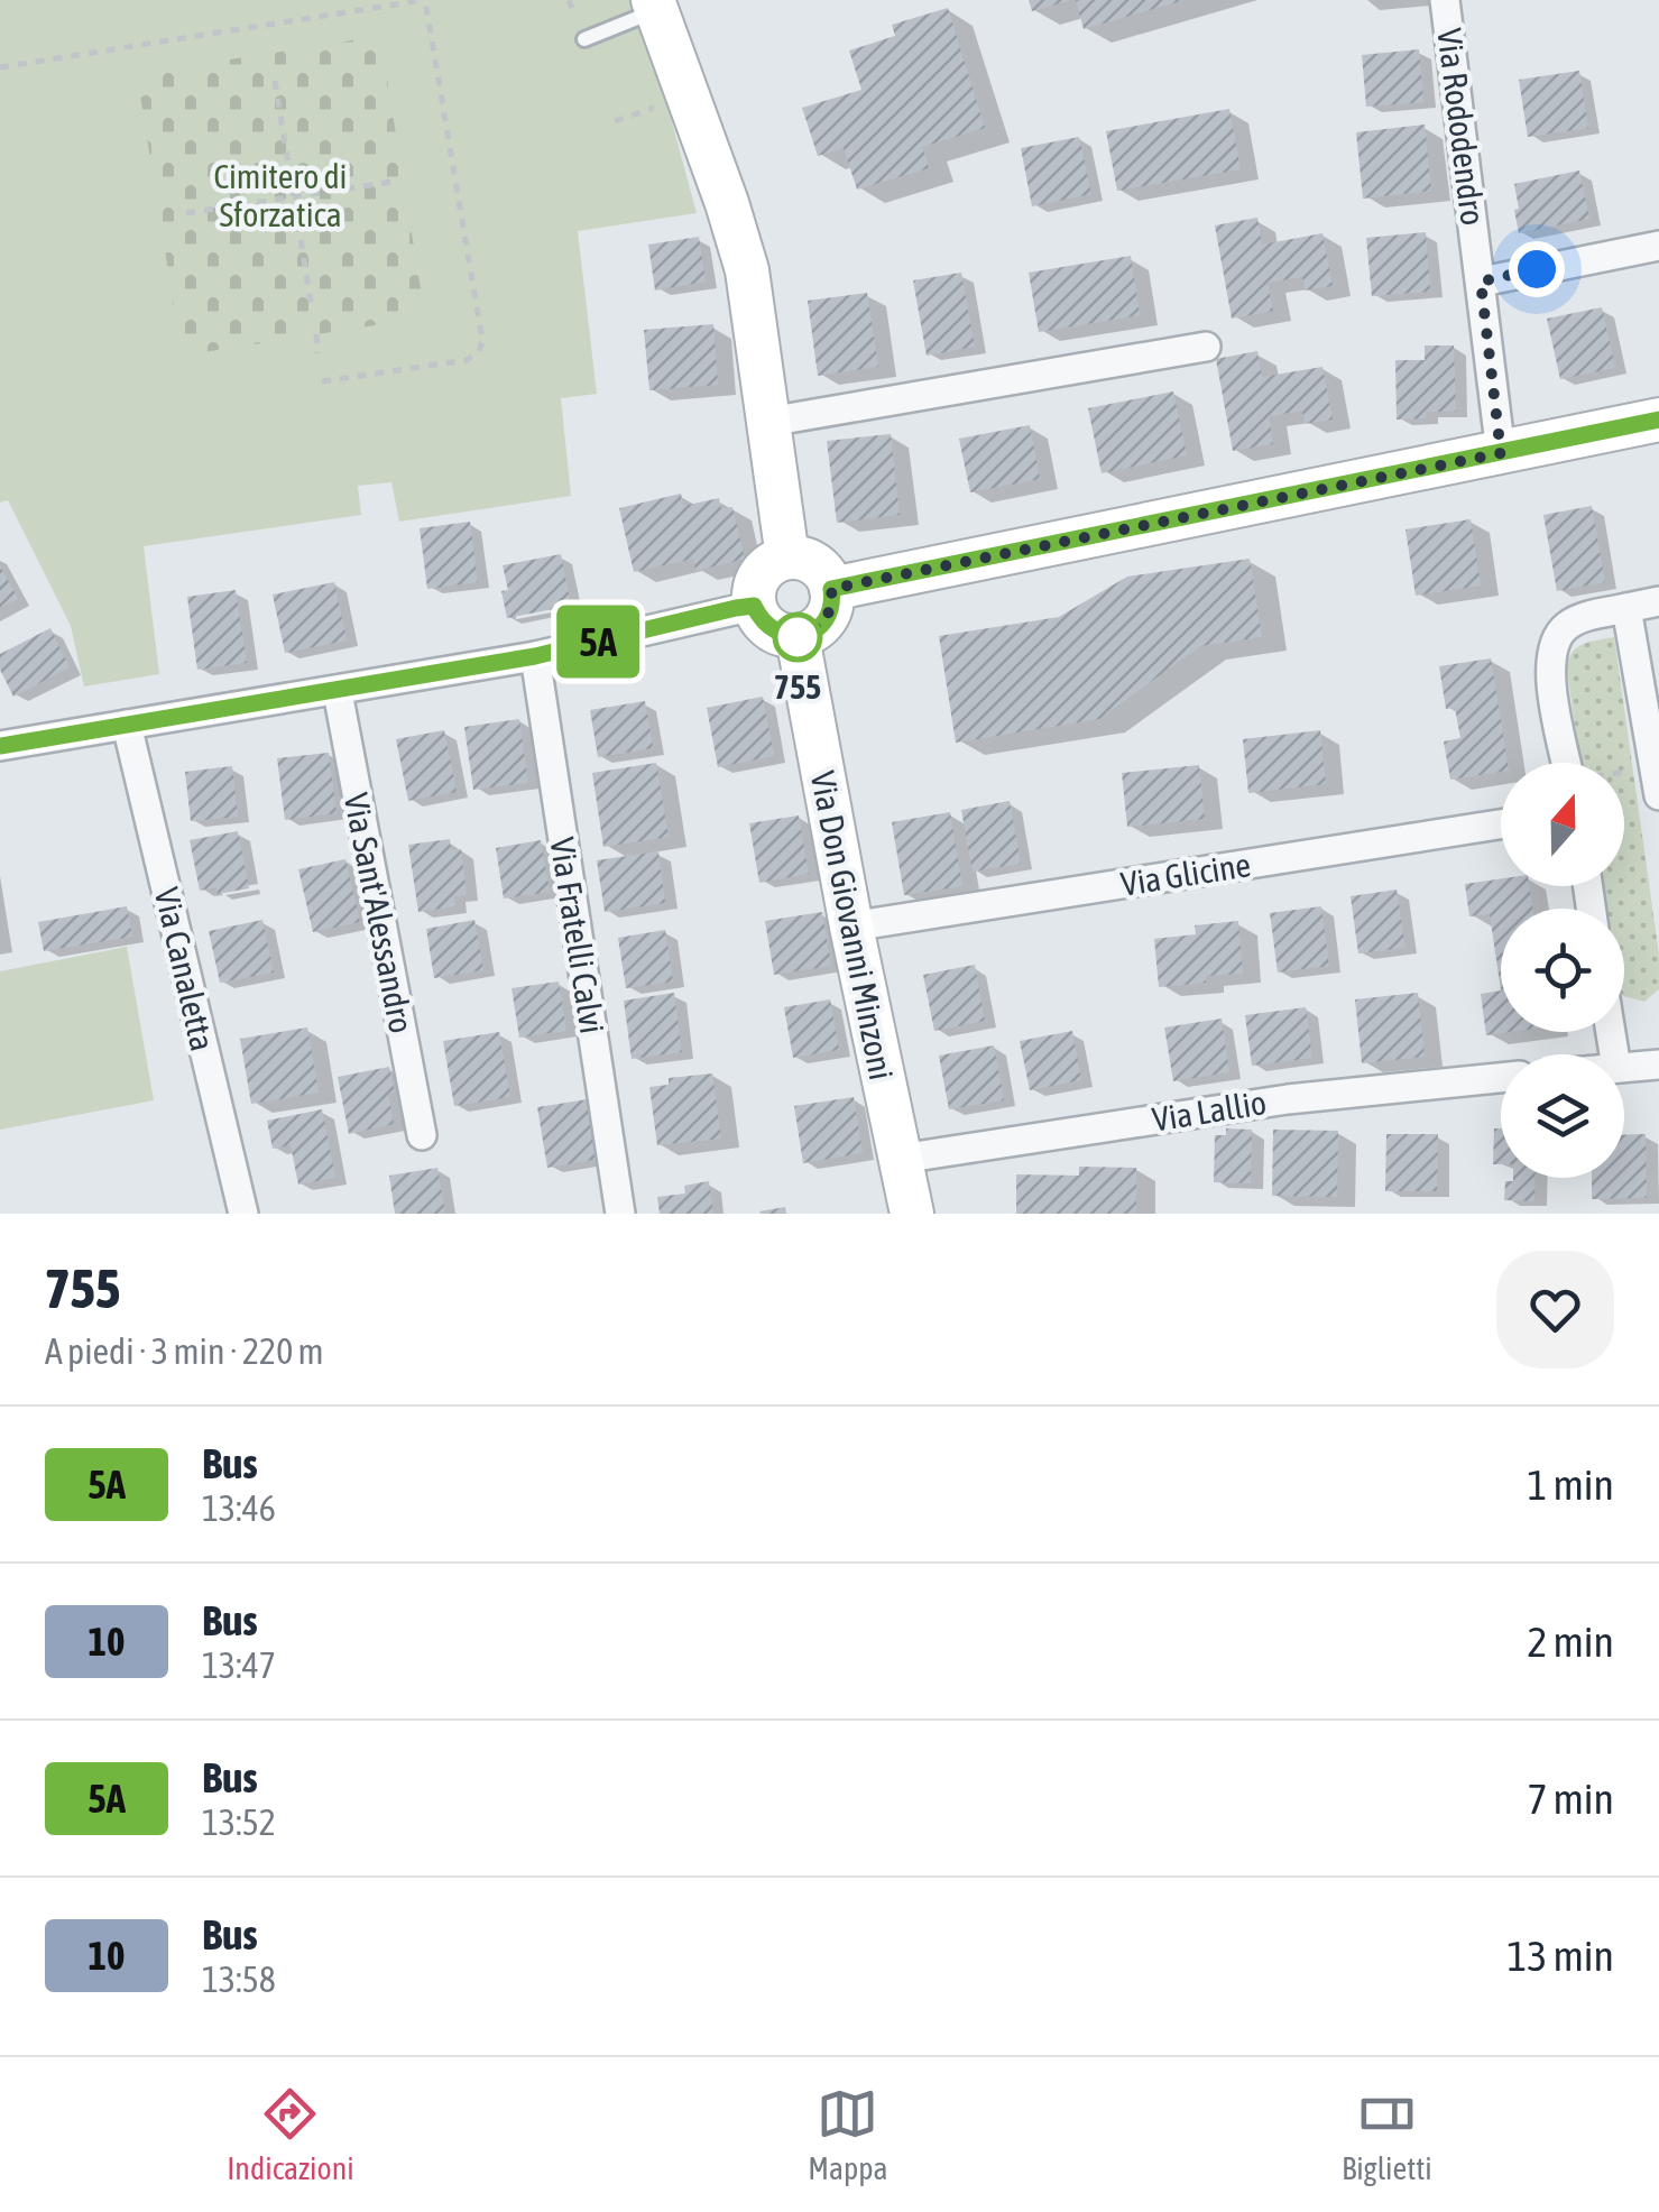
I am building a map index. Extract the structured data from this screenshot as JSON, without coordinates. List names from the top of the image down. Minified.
{"streets":{"street":["Via Rododendro","Via Glicine","Via Sant'Alessandro","Via Don Giovanni Minzoni","Via Fratelli Calvi","Via Canaletta","Via Lallio"]},"crossings":[["Via Glicine","Via Don Giovanni Minzoni"],["Via Don Giovanni Minzoni","Via Lallio"]],"parks":["Cimitero di Sforzatica"],"places":["755"],"lines":["bus line 5A"],"north":"top","page":{"on_map":"5A","heading":["755","A piedi · 3 min · 220 m"],"list":[{"mark":"5A","name":"Bus","note":"13:46","value":"1 min"},{"mark":"10","name":"Bus","note":"13:47","value":"2 min"},{"mark":"5A","name":"Bus","note":"13:52","value":"7 min"},{"mark":"10","name":"Bus","note":"13:58","value":"13 min"}],"tabs":["Indicazioni","Mappa","Biglietti"]}}
